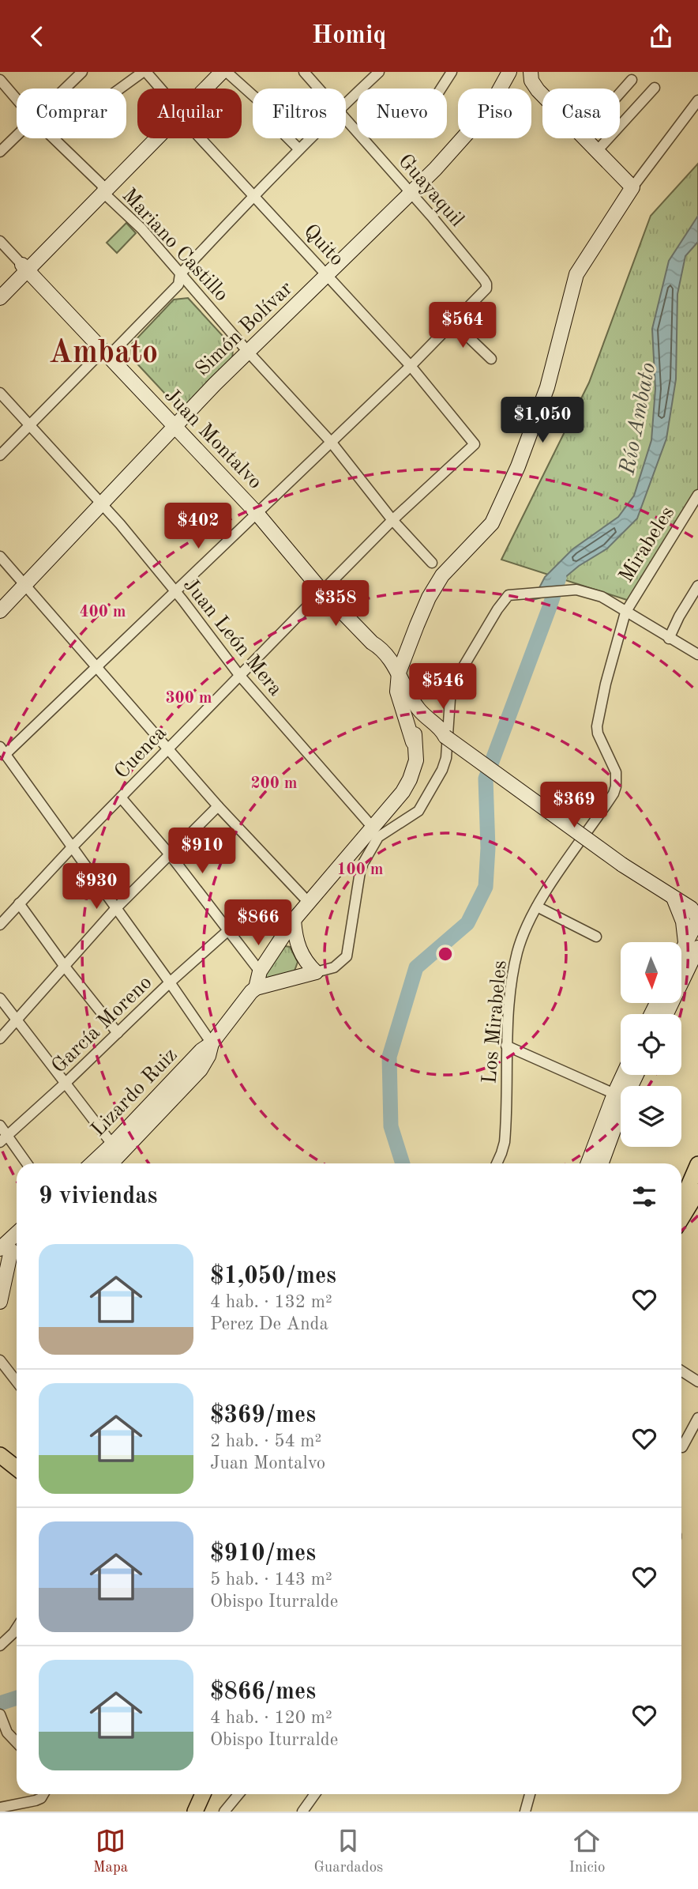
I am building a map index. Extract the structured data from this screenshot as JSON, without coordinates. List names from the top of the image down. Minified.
{"streets":{"main road":["Simón Bolívar","Juan Montalvo","Lizardo Ruiz"],"street":["Guayaquil","Mariano Castillo","Quito","Mirabeles","Juan León Mera","Cuenca","Los Mirabeles","García Moreno"]},"crossings":[["Guayaquil","Simón Bolívar"],["Mariano Castillo","Simón Bolívar"],["Mariano Castillo","Cuenca"],["Quito","Simón Bolívar"],["Quito","Cuenca"],["Simón Bolívar","Juan Montalvo"],["Simón Bolívar","Juan León Mera"],["Juan Montalvo","Cuenca"],["Juan Montalvo","Lizardo Ruiz"],["Mirabeles","Los Mirabeles"],["Juan León Mera","Cuenca"],["Juan León Mera","Lizardo Ruiz"]],"districts":["Ambato"],"water":["Río Ambato"],"north":"bottom","page":{"header":"Homiq","chip":["Comprar","Alquilar","Filtros","Nuevo","Piso","Casa"],"price":["$564","$1,050","$402","$358","$546","$369","$910","$930","$866"],"heading":"9 viviendas","list":[{"name":"$1,050/mes","note":"4 hab. · 132 m² · Perez De Anda"},{"name":"$369/mes","note":"2 hab. · 54 m² · Juan Montalvo"},{"name":"$910/mes","note":"5 hab. · 143 m² · Obispo Iturralde"},{"name":"$866/mes","note":"4 hab. · 120 m² · Obispo Iturralde"}],"tabs":["Mapa","Guardados","Inicio"]},"rings":["400 m","300 m","200 m","100 m"]}
